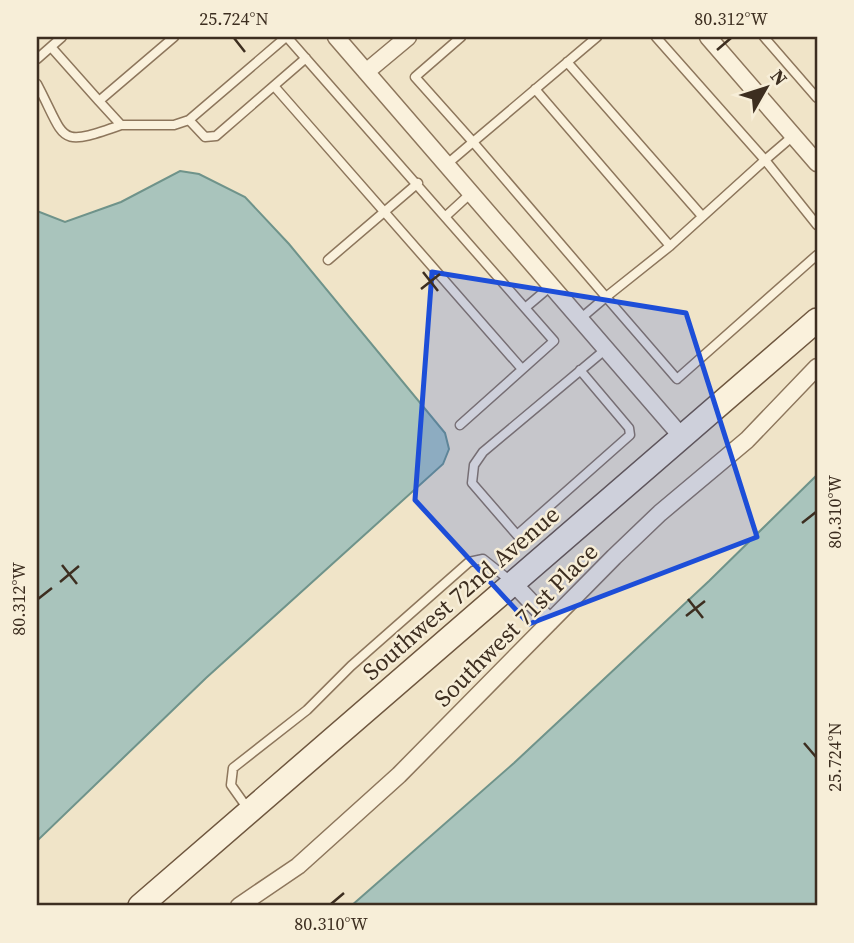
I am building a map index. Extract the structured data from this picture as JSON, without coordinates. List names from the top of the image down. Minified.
{"streets":{"street":["Southwest 72nd Avenue","Southwest 71st Place"]},"north":"top right","coordinates":["25.724°N","80.312°W","80.310°W"]}
